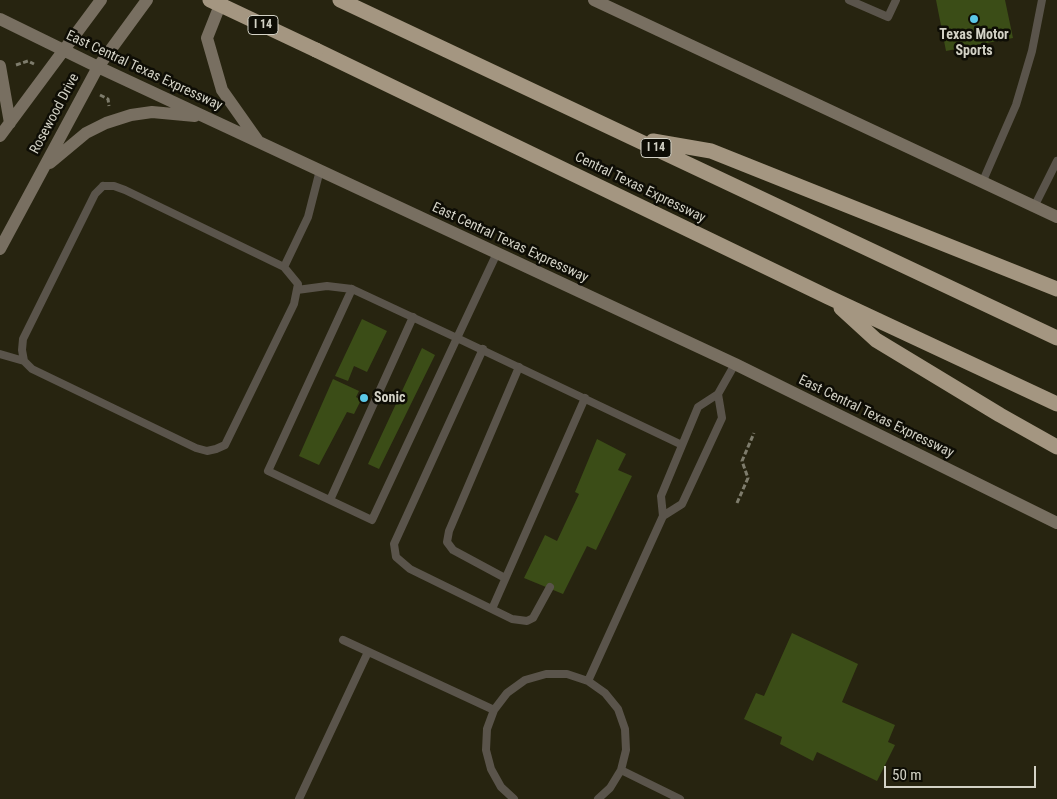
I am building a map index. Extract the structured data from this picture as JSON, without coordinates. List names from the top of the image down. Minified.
{"streets":{"highway":["I 14","Central Texas Expressway"],"main road":["East Central Texas Expressway","Rosewood Drive"]},"crossings":[["East Central Texas Expressway","Rosewood Drive"]],"places":["Texas Motor Sports","Sonic"],"scale_bar":"50 m"}
